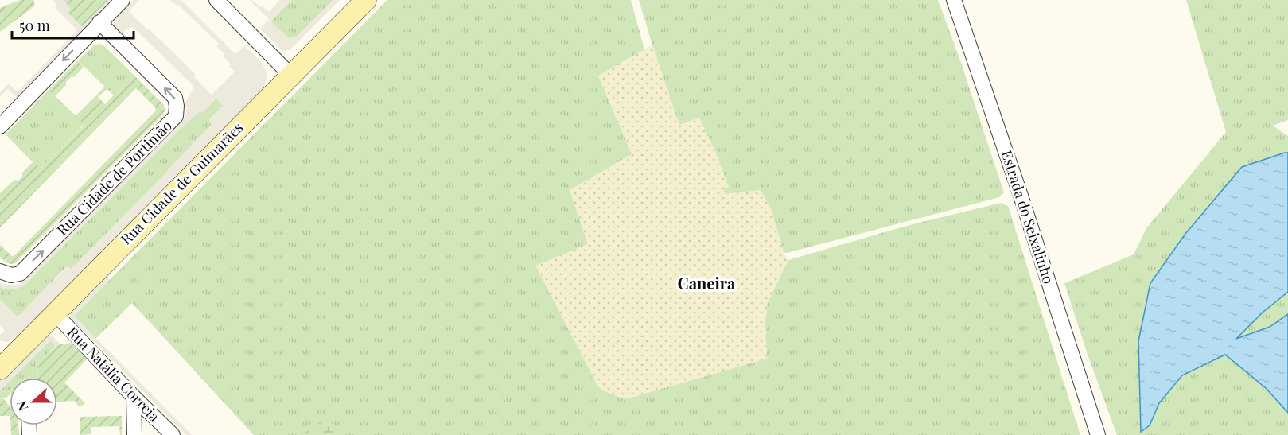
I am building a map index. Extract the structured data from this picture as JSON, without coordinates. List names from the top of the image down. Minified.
{"streets":{"main road":["Rua Cidade de Guimarães"],"street":["Rua Cidade de Portimão","Estrada do Seixalinho","Rua Natália Correia"]},"crossings":[["Rua Cidade de Guimarães","Rua Natália Correia"]],"districts":["Caneira"],"scale_bar":"50 m","north":"left"}
